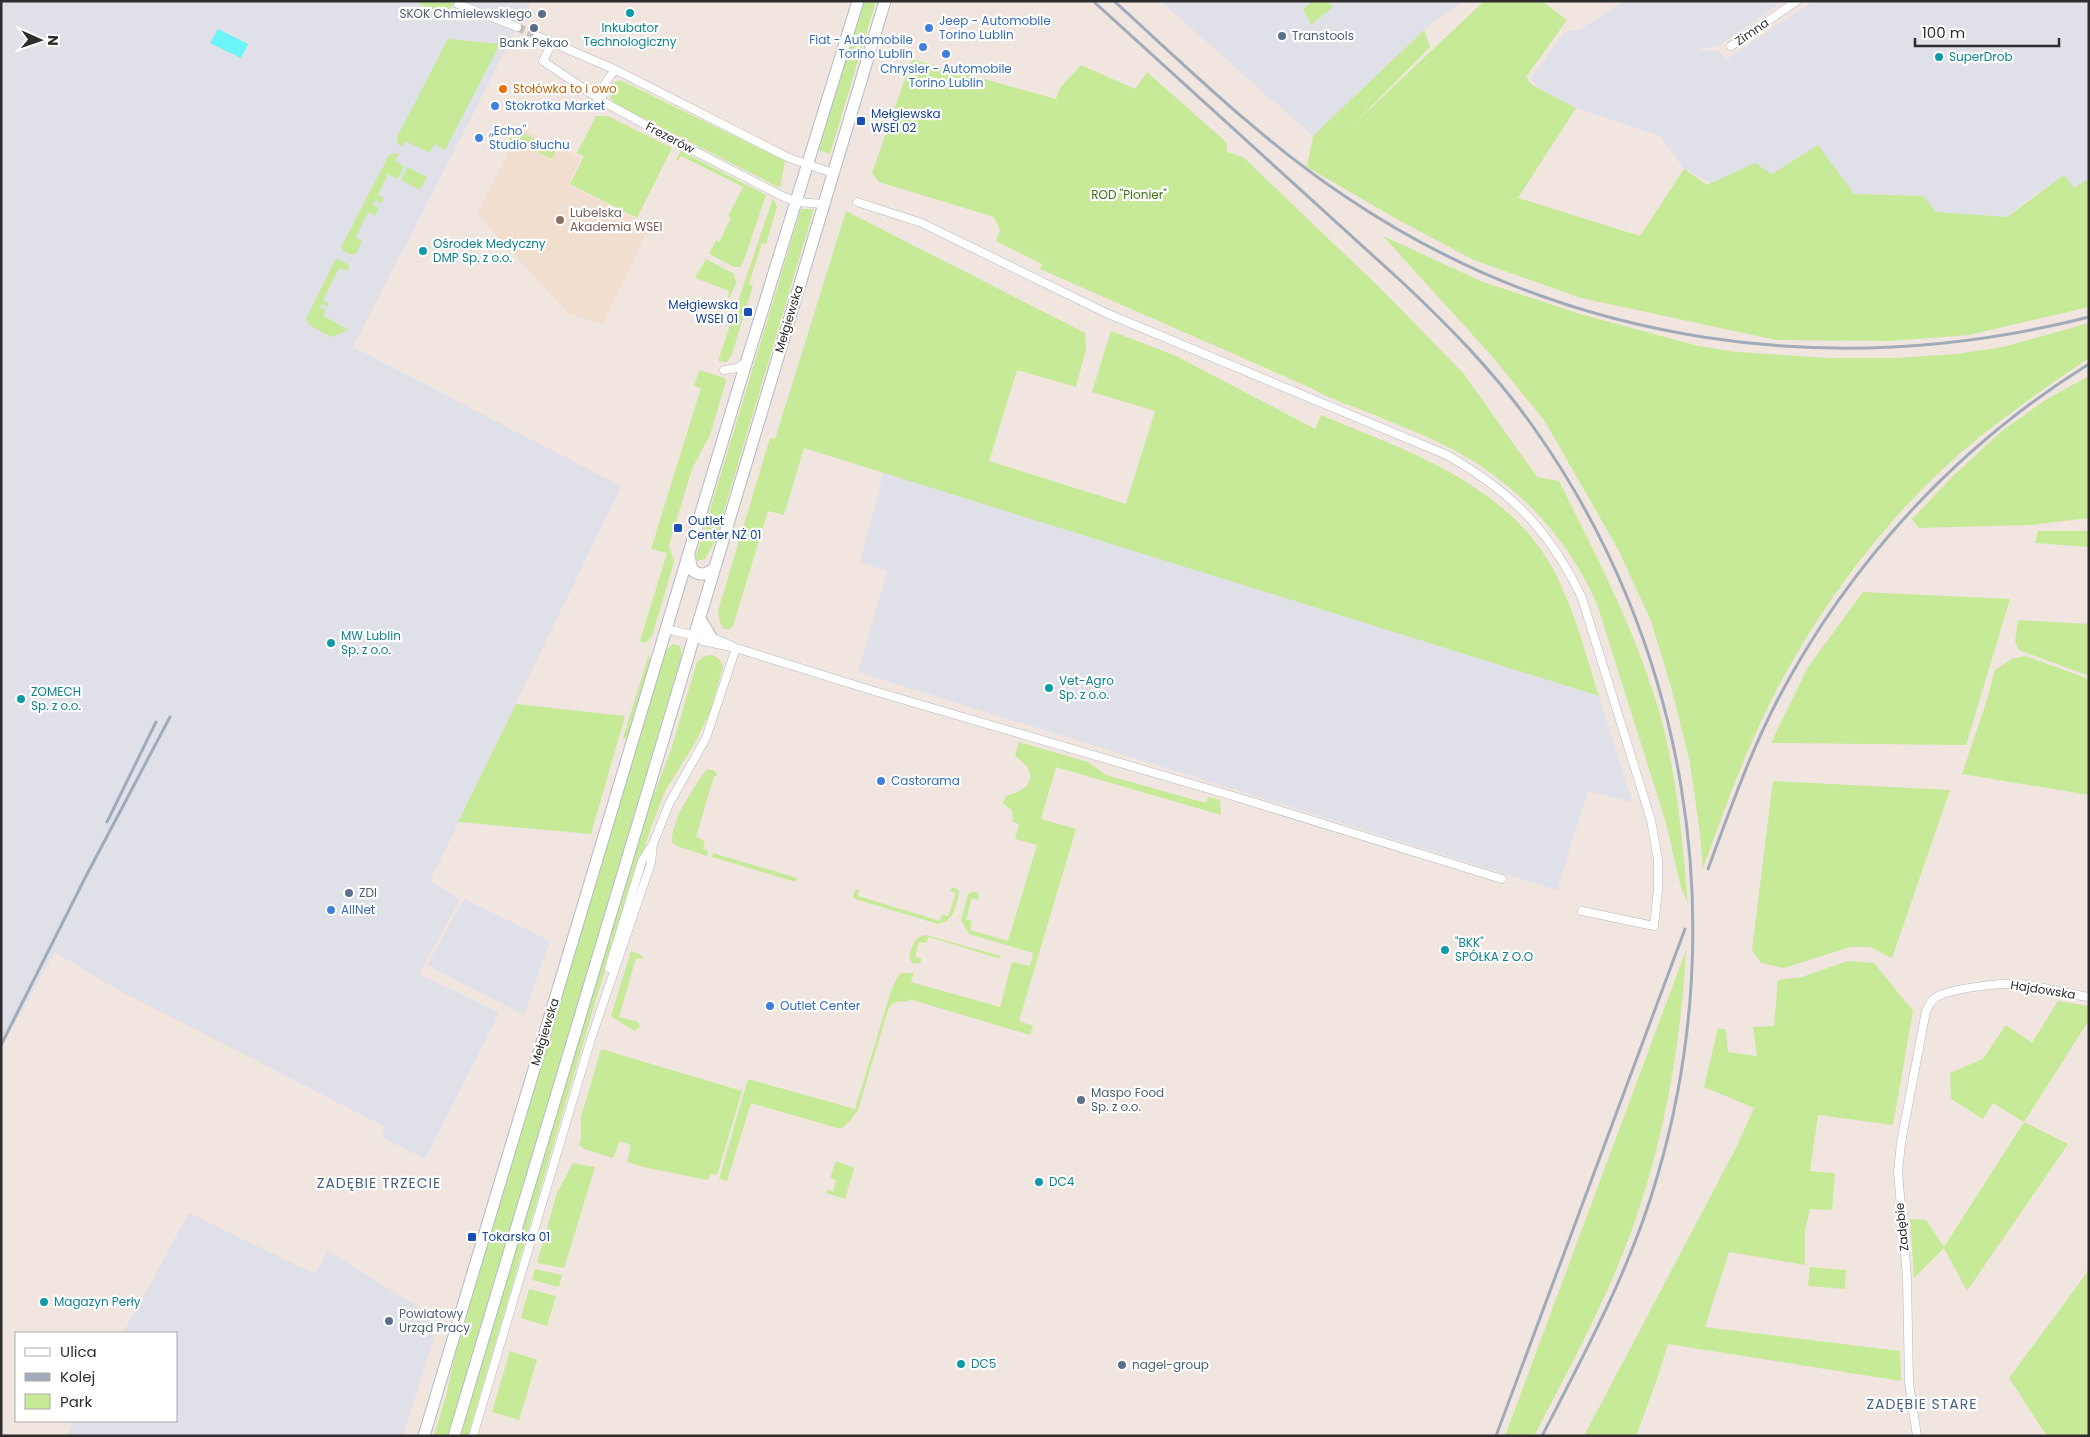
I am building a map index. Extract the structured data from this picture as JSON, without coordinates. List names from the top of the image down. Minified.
{"streets":{"main road":["Mełgiewska"],"street":["Zimna","Frezerów","Hajdowska","Zadębie"]},"crossings":[["Frezerów","Mełgiewska"],["Hajdowska","Zadębie"]],"districts":["ZADĘBIE TRZECIE","ZADĘBIE STARE"],"parks":["ROD \"Pionier\""],"places":{"other":["Inkubator Technologiczny","SKOK Chmielewskiego","Bank Pekao","Jeep - Automobile Torino Lublin","Transtools","Fiat - Automobile Torino Lublin","Chrysler - Automobile Torino Lublin","SuperDrob","Stołówka to i owo","Stokrotka Market",",,Echo'' Studio słuchu","Lubelska Akademia WSEI","Ośrodek Medyczny DMP Sp. z o.o.","MW Lublin Sp. z o.o.","Vet-Agro Sp. z o.o.","ZOMECH Sp. z o.o.","Castorama","ZDI","AllNet","\"BKK\" SPÓŁKA Z O.O","Outlet Center","Maspo Food Sp. z o.o.","DC4","Magazyn Perły","Powiatowy Urząd Pracy","DC5","nagel-group"],"transit":["Mełgiewska WSEI 02","Mełgiewska WSEI 01","Outlet Center NŻ 01","Tokarska 01"]},"legend":["Ulica","Kolej","Park"],"scale_bar":"100 m","north":"right"}
